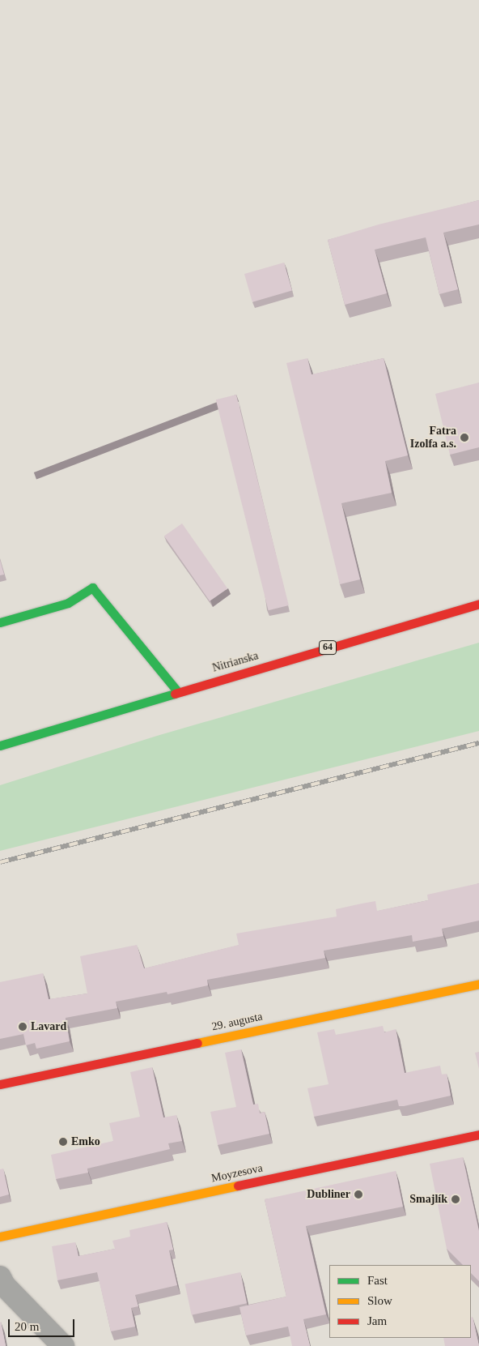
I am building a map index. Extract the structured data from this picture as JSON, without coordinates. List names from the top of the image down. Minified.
{"streets":{"street":["64","Nitrianska","29. augusta","Moyzesova"]},"places":["Fatra Izolfa a.s.","Lavard","Emko","Dubliner","Smajlík"],"legend":["Fast","Slow","Jam"],"scale_bar":"20 m"}
